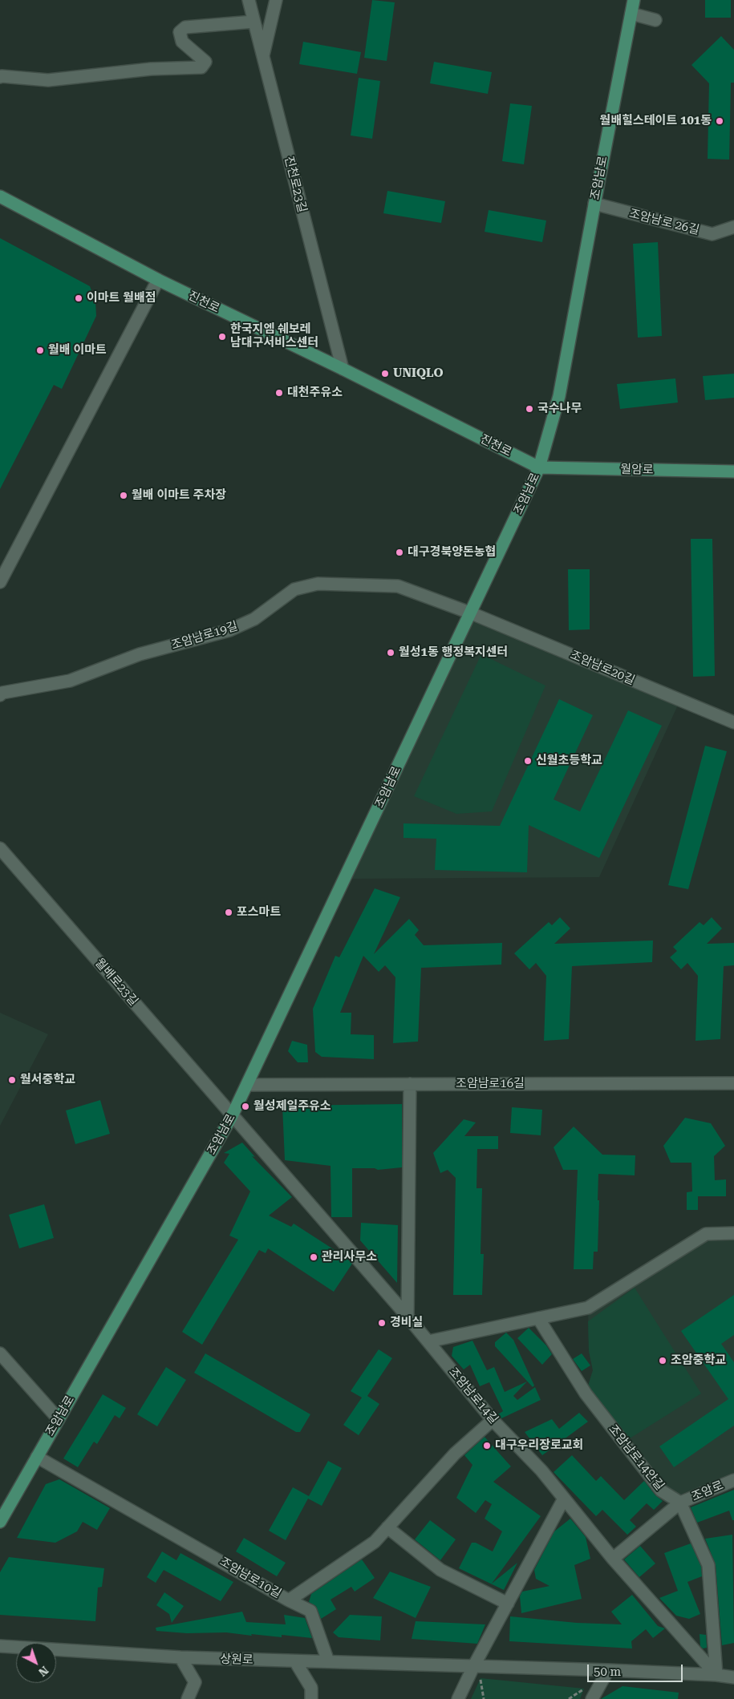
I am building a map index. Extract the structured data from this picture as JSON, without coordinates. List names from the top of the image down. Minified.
{"streets":{"main road":["조암남로","진천로","월암로"],"street":["진천로23길","조암남로 26길","조암남로19길","조암남로20길","월배로23길","조암남로16길","조암남로14길","조암남로14안길","조암로","조암남로10길","상원로"]},"crossings":[["조암남로","조암남로 26길"],["조암남로","진천로"],["조암남로","월암로"],["조암남로","조암남로19길"],["조암남로","조암남로20길"],["조암남로","월배로23길"],["조암남로","조암남로16길"],["조암남로","조암남로14길"],["조암남로","조암남로10길"],["진천로23길","진천로"],["진천로","월암로"],["조암남로19길","조암남로20길"],["월배로23길","조암남로14길"],["조암남로14길","조암로"],["조암남로14길","조암남로10길"],["조암남로14길","상원로"],["조암남로14안길","조암로"]],"places":["월배힐스테이트 101동","이마트 월배점","한국지엠 쉐보레 남대구서비스센터","월배 이마트","UNIQLO","대천주유소","국수나무","월배 이마트 주차장","대구경북양돈농협","월성1동 행정복지센터","신월초등학교","포스마트","월서중학교","월성제일주유소","관리사무소","경비실","조암중학교","대구우리장로교회"],"scale_bar":"50 m","north":"bottom right"}
